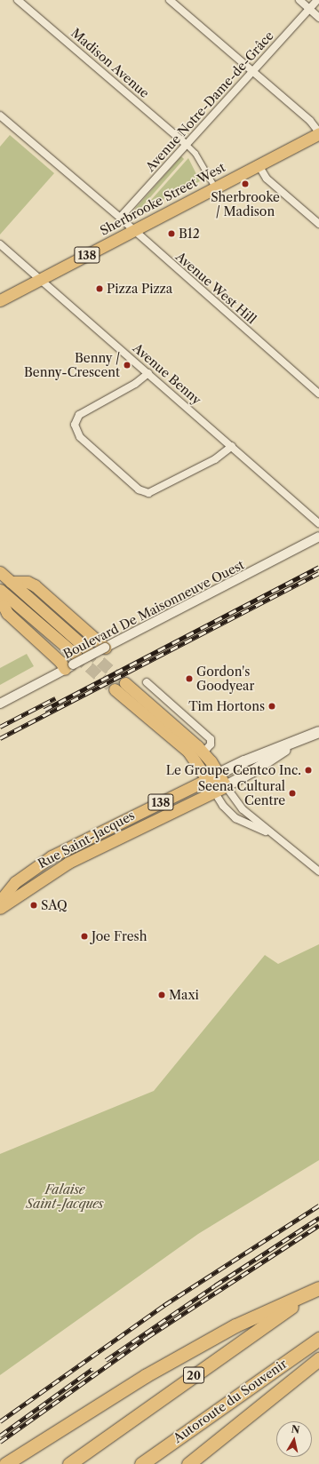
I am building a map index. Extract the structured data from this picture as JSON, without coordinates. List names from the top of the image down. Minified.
{"streets":{"highway":["20","Autoroute du Souvenir"],"main road":["Sherbrooke Street West","138","Rue Saint-Jacques"],"street":["Madison Avenue","Avenue Notre-Dame-de-Grâce","Avenue West Hill","Avenue Benny","Boulevard De Maisonneuve Ouest"]},"crossings":[["Madison Avenue","Avenue Notre-Dame-de-Grâce"],["Avenue Notre-Dame-de-Grâce","Avenue West Hill"],["Sherbrooke Street West","Avenue West Hill"],["Sherbrooke Street West","Avenue Benny"]],"parks":["Falaise Saint-Jacques"],"places":["Sherbrooke / Madison","B12","Pizza Pizza","Benny / Benny-Crescent","Gordon's Goodyear","Tim Hortons","Le Groupe Centco Inc.","Seena Cultural Centre","SAQ","Joe Fresh","Maxi"],"north":"top"}
